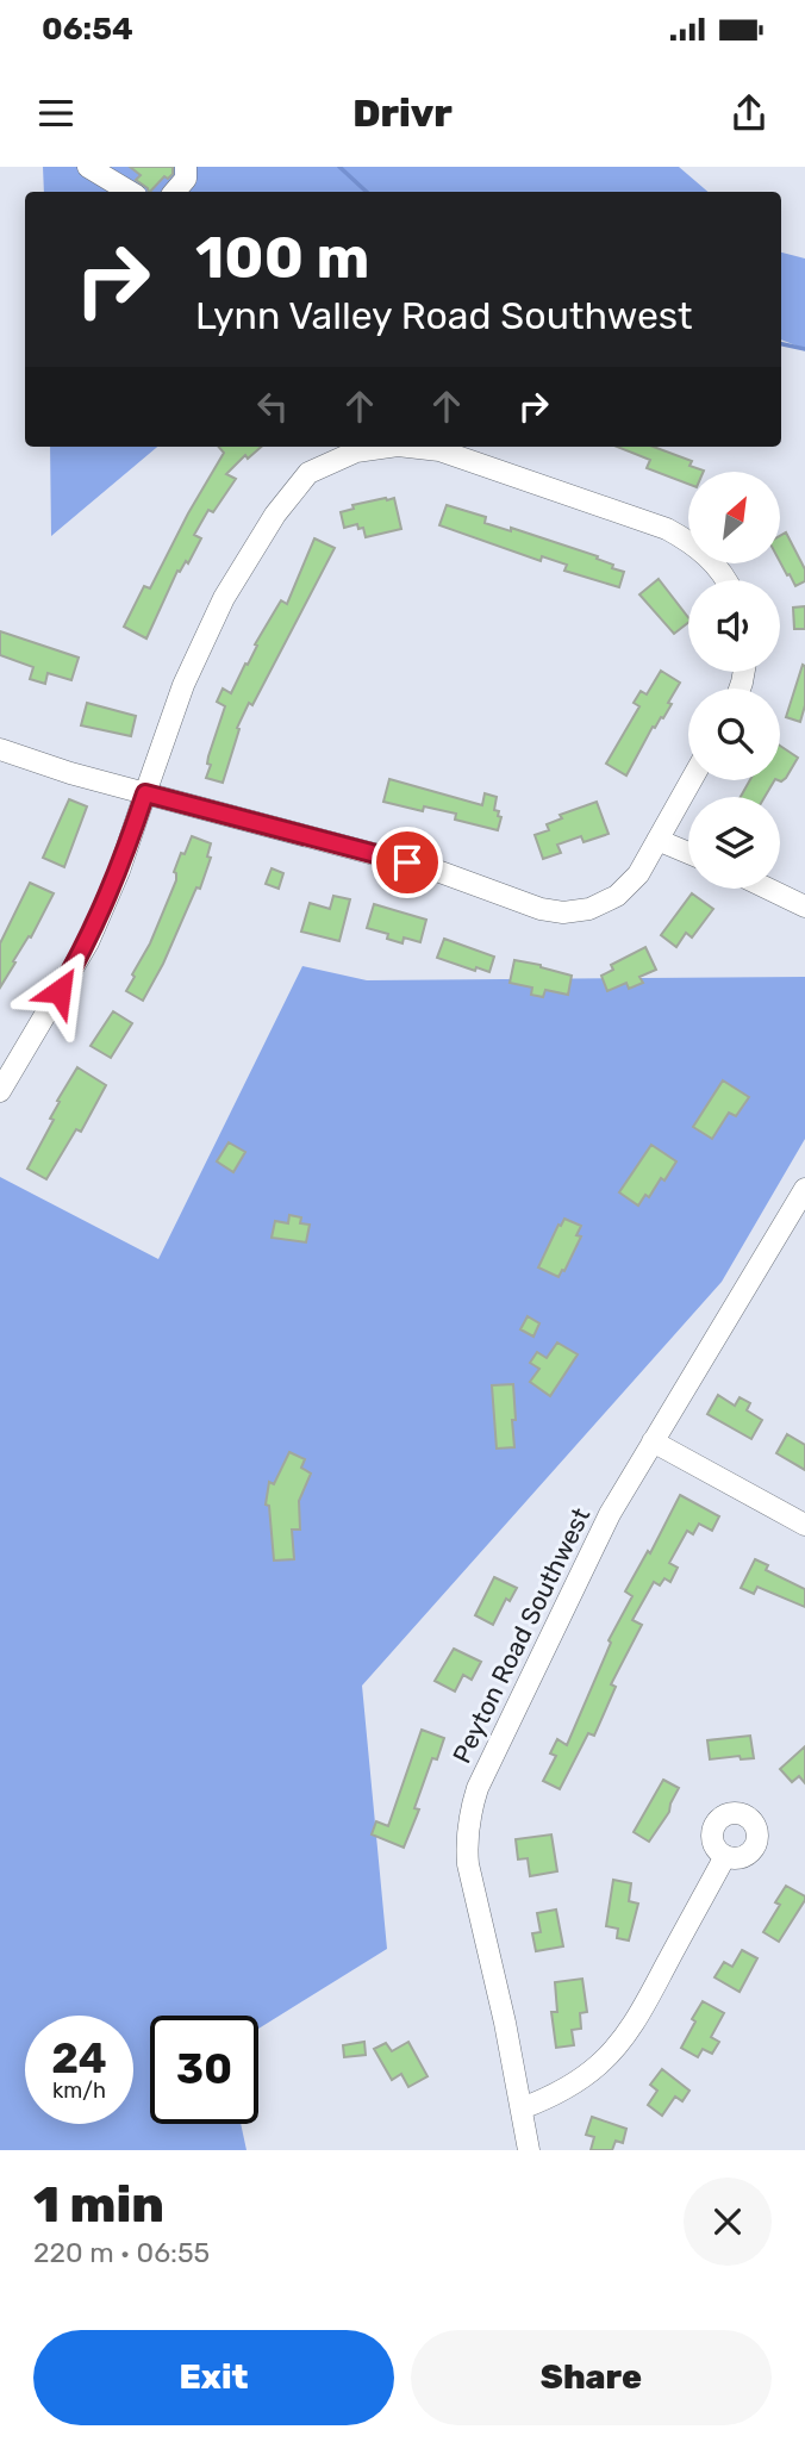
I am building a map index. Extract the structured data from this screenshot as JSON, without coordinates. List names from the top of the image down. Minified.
{"streets":{"street":["Peyton Road Southwest"]},"north":"top right","page":{"status":"06:54","header":"Drivr","turn":["100 m","Lynn Valley Road Southwest"],"speed":"24 km/h","limit":"30","heading":["1 min","220 m · 06:55"],"buttons":["Exit","Share"]}}
